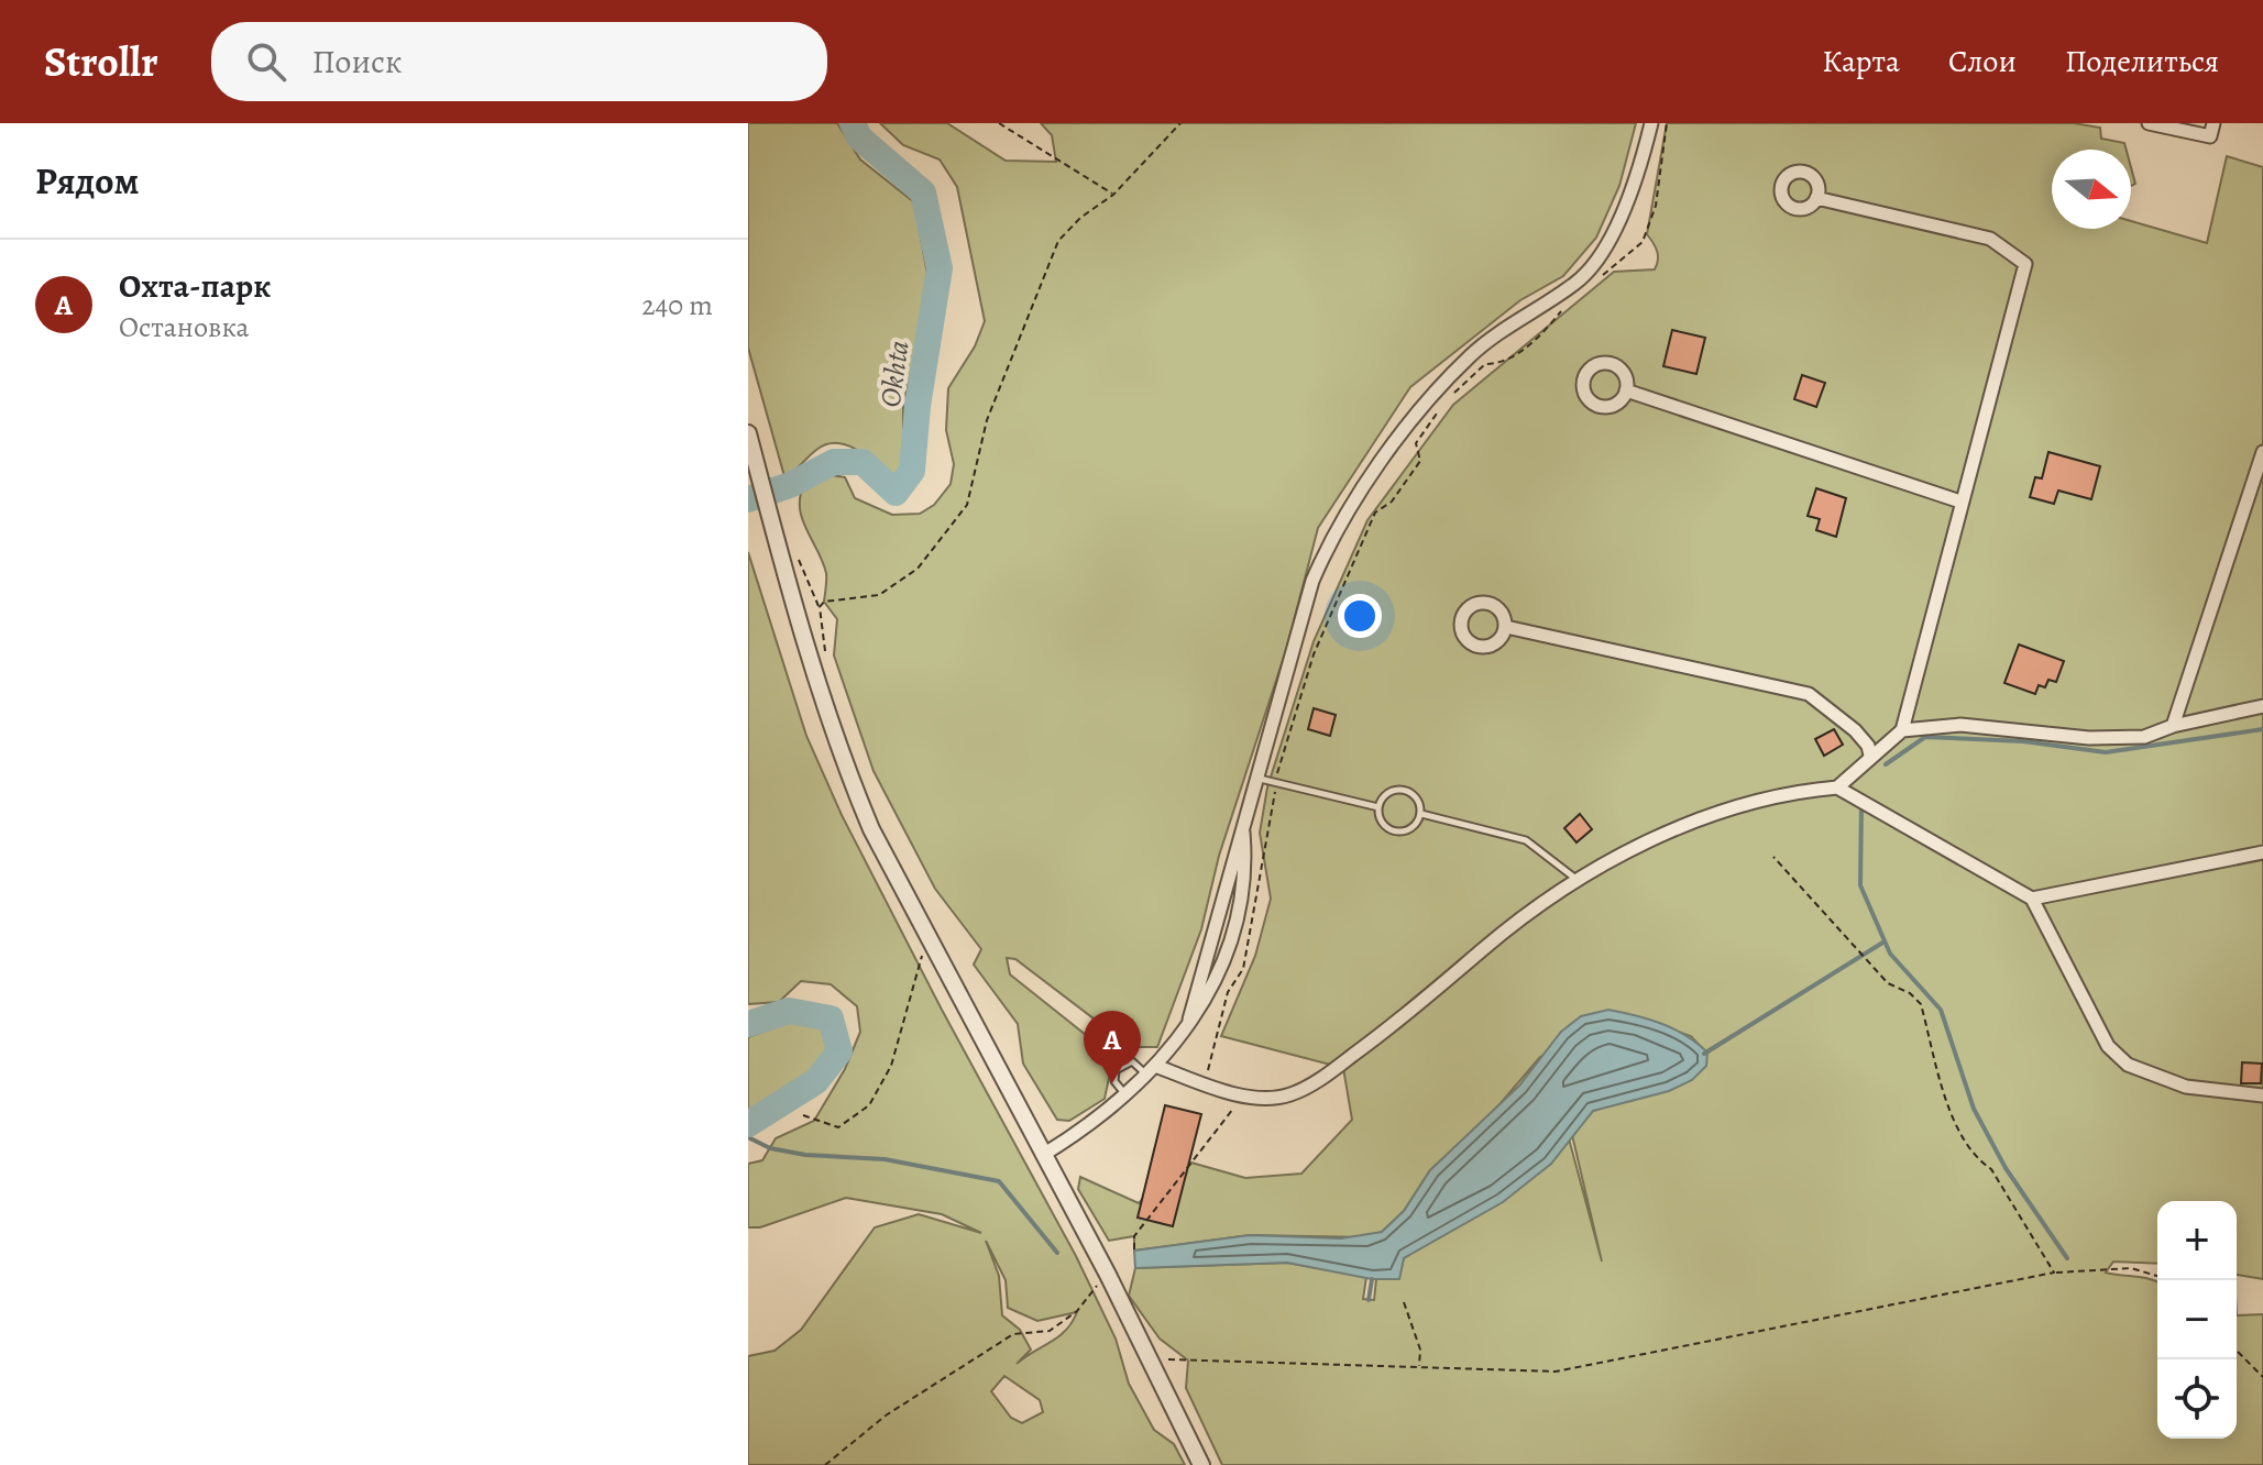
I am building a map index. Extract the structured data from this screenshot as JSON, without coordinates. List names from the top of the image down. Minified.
{"water":["Okhta"],"north":"right","page":{"header":"Strollr","search":"Поиск","nav":["Карта","Слои","Поделиться"],"heading":"Рядом","list":[{"mark":"A","name":"Охта-парк","note":"Остановка","value":"240 m"}],"pins":"A","map_buttons":["+","−"]}}
